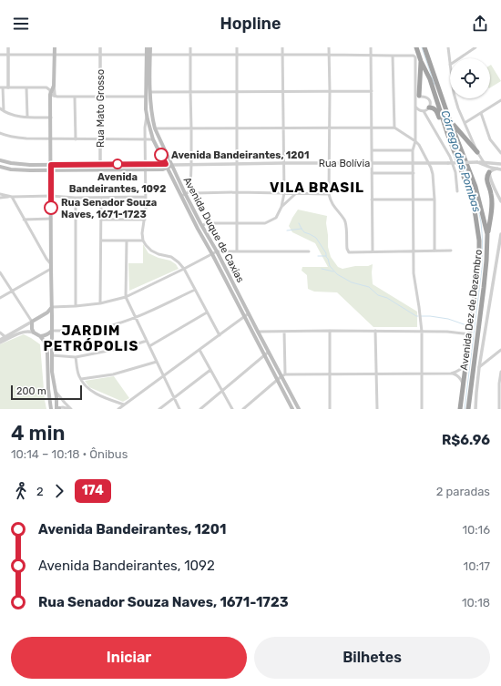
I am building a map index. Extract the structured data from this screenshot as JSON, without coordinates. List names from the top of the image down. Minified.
{"streets":{"highway":["Avenida Dez de Dezembro"],"main road":["Avenida Duque de Caxias"],"street":["Rua Mato Grosso","Rua Bolívia"]},"crossings":[["Rua Bolívia","Avenida Duque de Caxias"]],"districts":["VILA BRASIL","JARDIM PETRÓPOLIS"],"water":["Córrego das Pombas"],"places":["Avenida Bandeirantes, 1201","Avenida Bandeirantes, 1092","Rua Senador Souza Naves, 1671-1723"],"lines":["bus line 174"],"scale_bar":"200 m","page":{"header":"Hopline","scale":"200 m","heading":["4 min","10:14 – 10:18 · Ônibus","R$6.96"],"legs":["2","174","2 paradas"],"list":[{"name":"Avenida Bandeirantes, 1201","value":"10:16"},{"name":"Avenida Bandeirantes, 1092","value":"10:17"},{"name":"Rua Senador Souza Naves, 1671-1723","value":"10:18"}],"buttons":["Iniciar","Bilhetes"]}}
